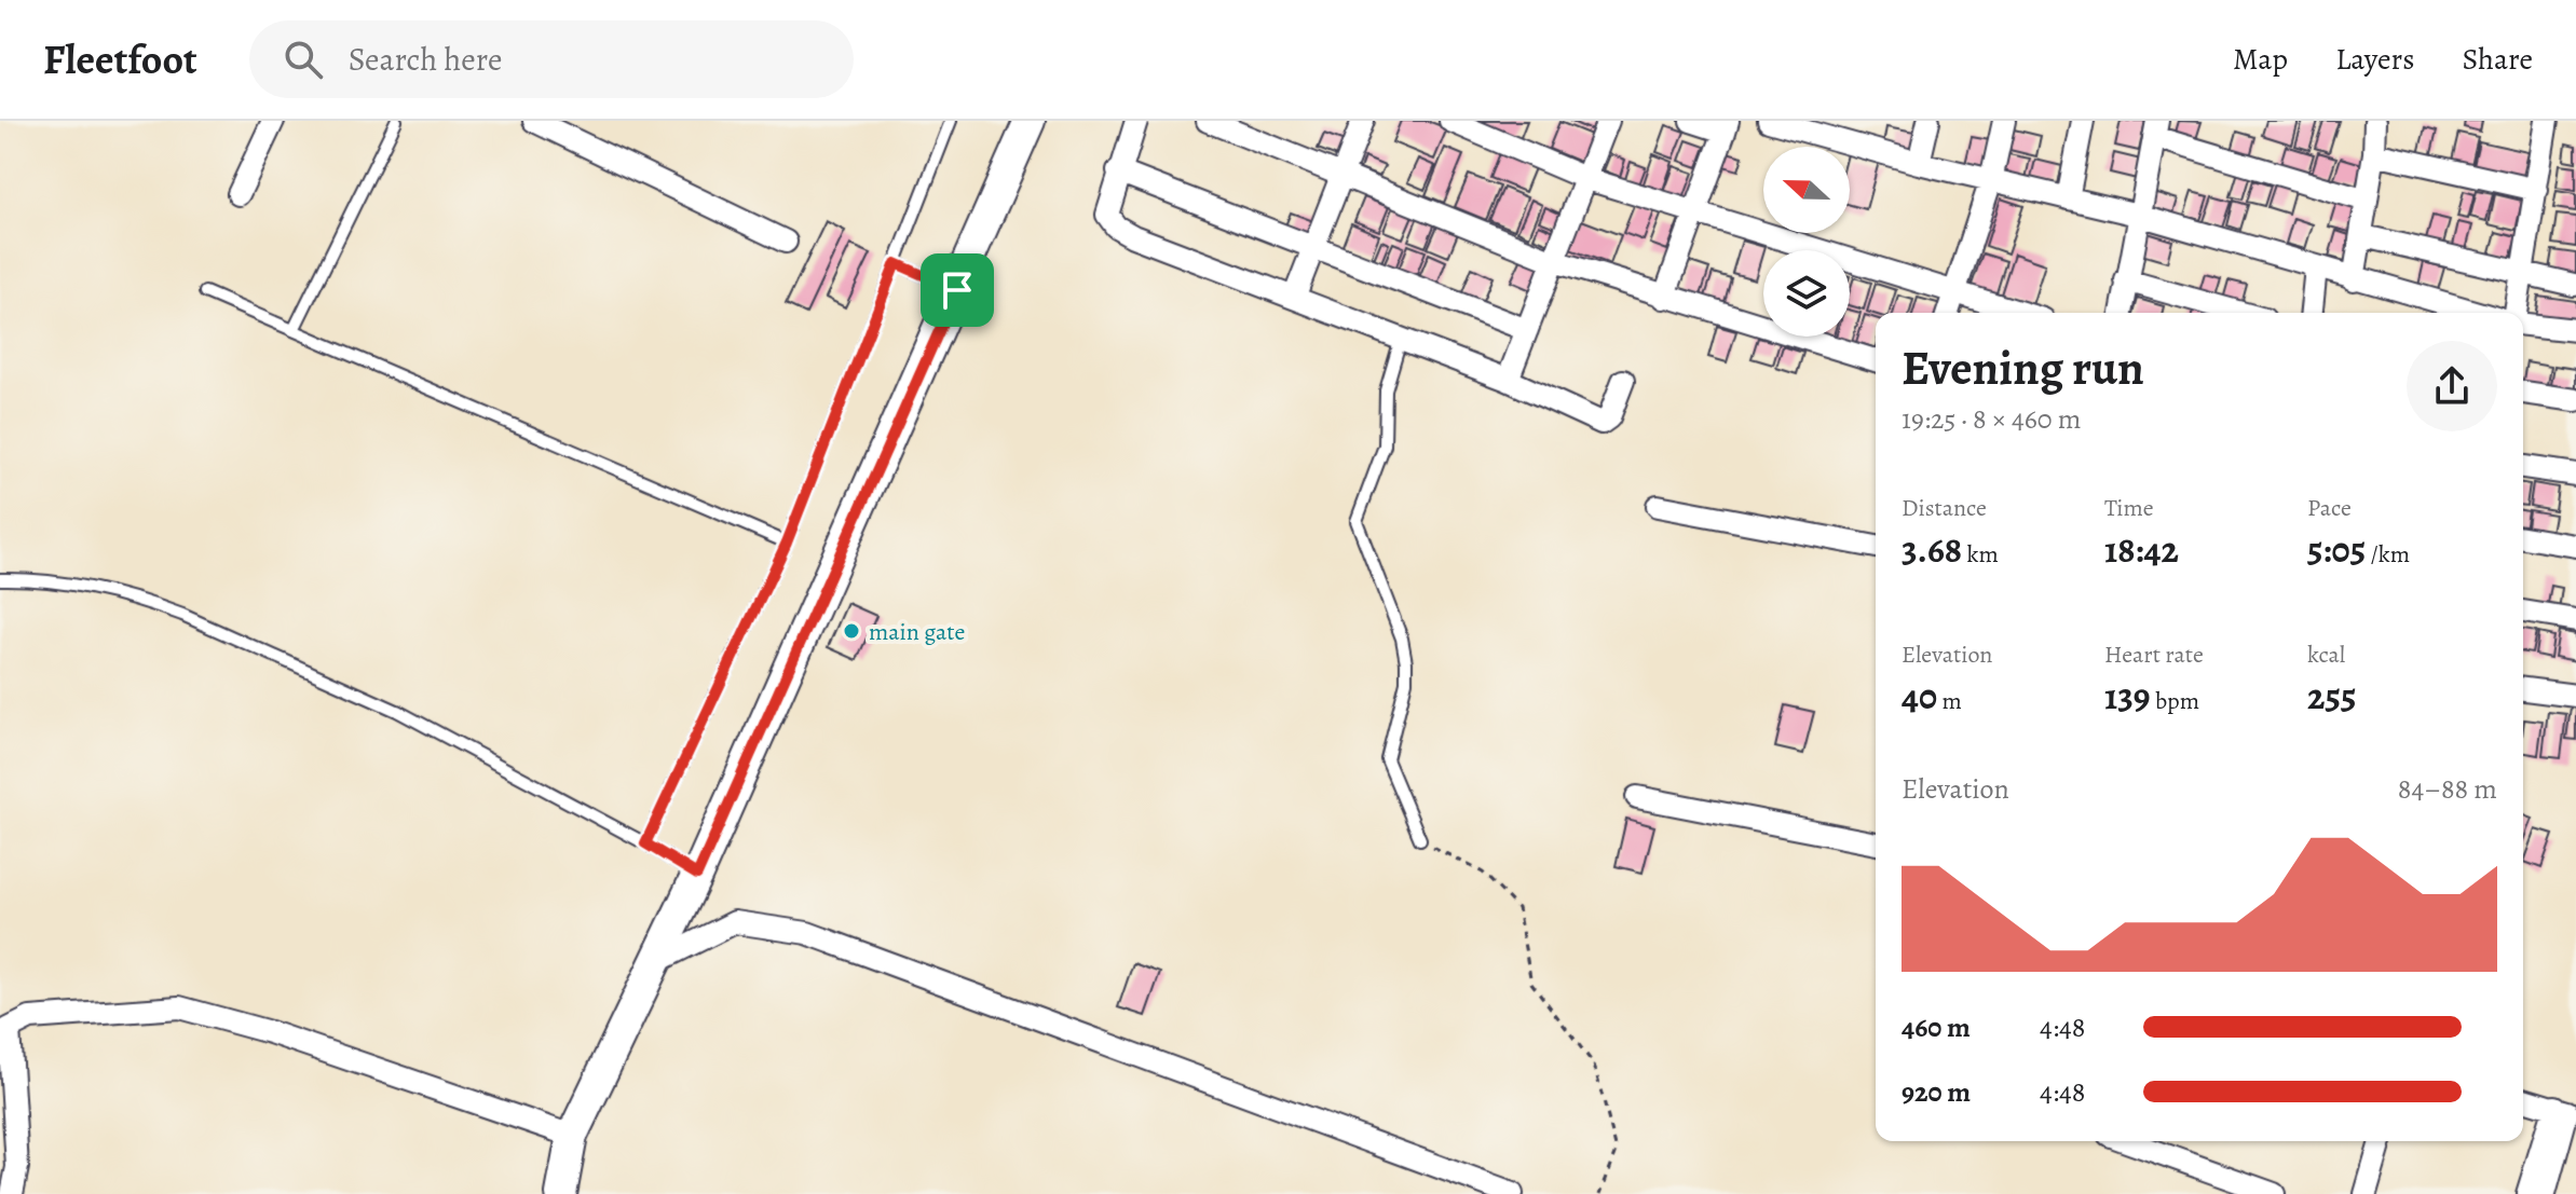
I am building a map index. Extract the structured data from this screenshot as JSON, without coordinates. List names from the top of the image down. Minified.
{"places":["main gate"],"north":"left","page":{"header":"Fleetfoot","search":"Search here","nav":["Map","Layers","Share"],"heading":["Evening run","19:25 · 8 × 460 m"],"stats":[["Distance","3.68 km"],["Time","18:42"],["Pace","5:05 /km"],["Elevation","40 m"],["Heart rate","139 bpm"],["kcal","255"]],"chart":["Elevation","84–88 m"],"list":[{"name":"460 m","note":"4:48"},{"name":"920 m","note":"4:48"}]}}
